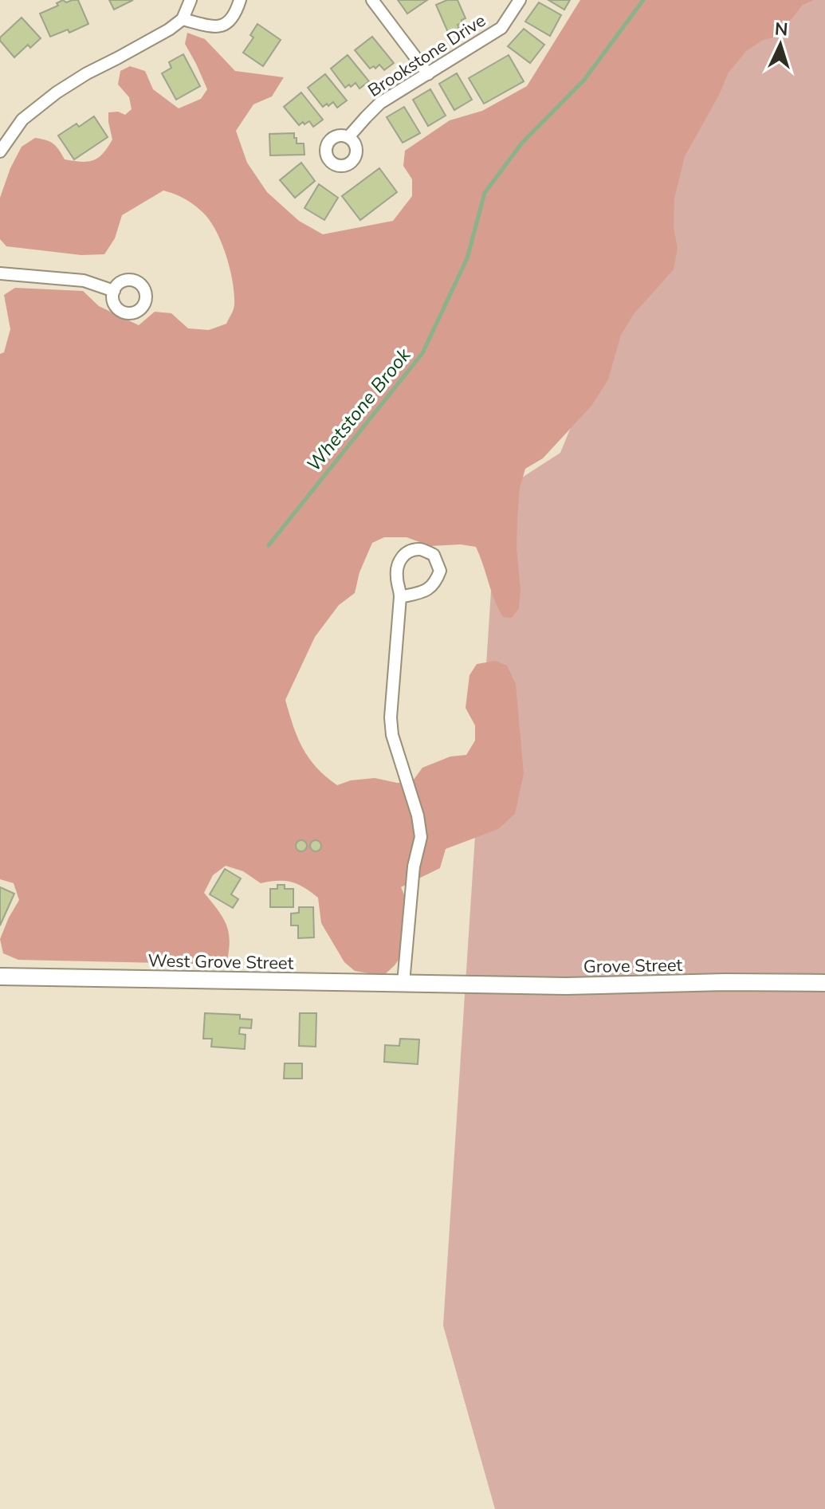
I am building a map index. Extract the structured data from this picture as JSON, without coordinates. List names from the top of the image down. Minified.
{"streets":{"main road":["West Grove Street","Grove Street"],"street":["Brookstone Drive"]},"crossings":[["West Grove Street","Grove Street"]],"water":["Whetstone Brook"],"north":"top"}
